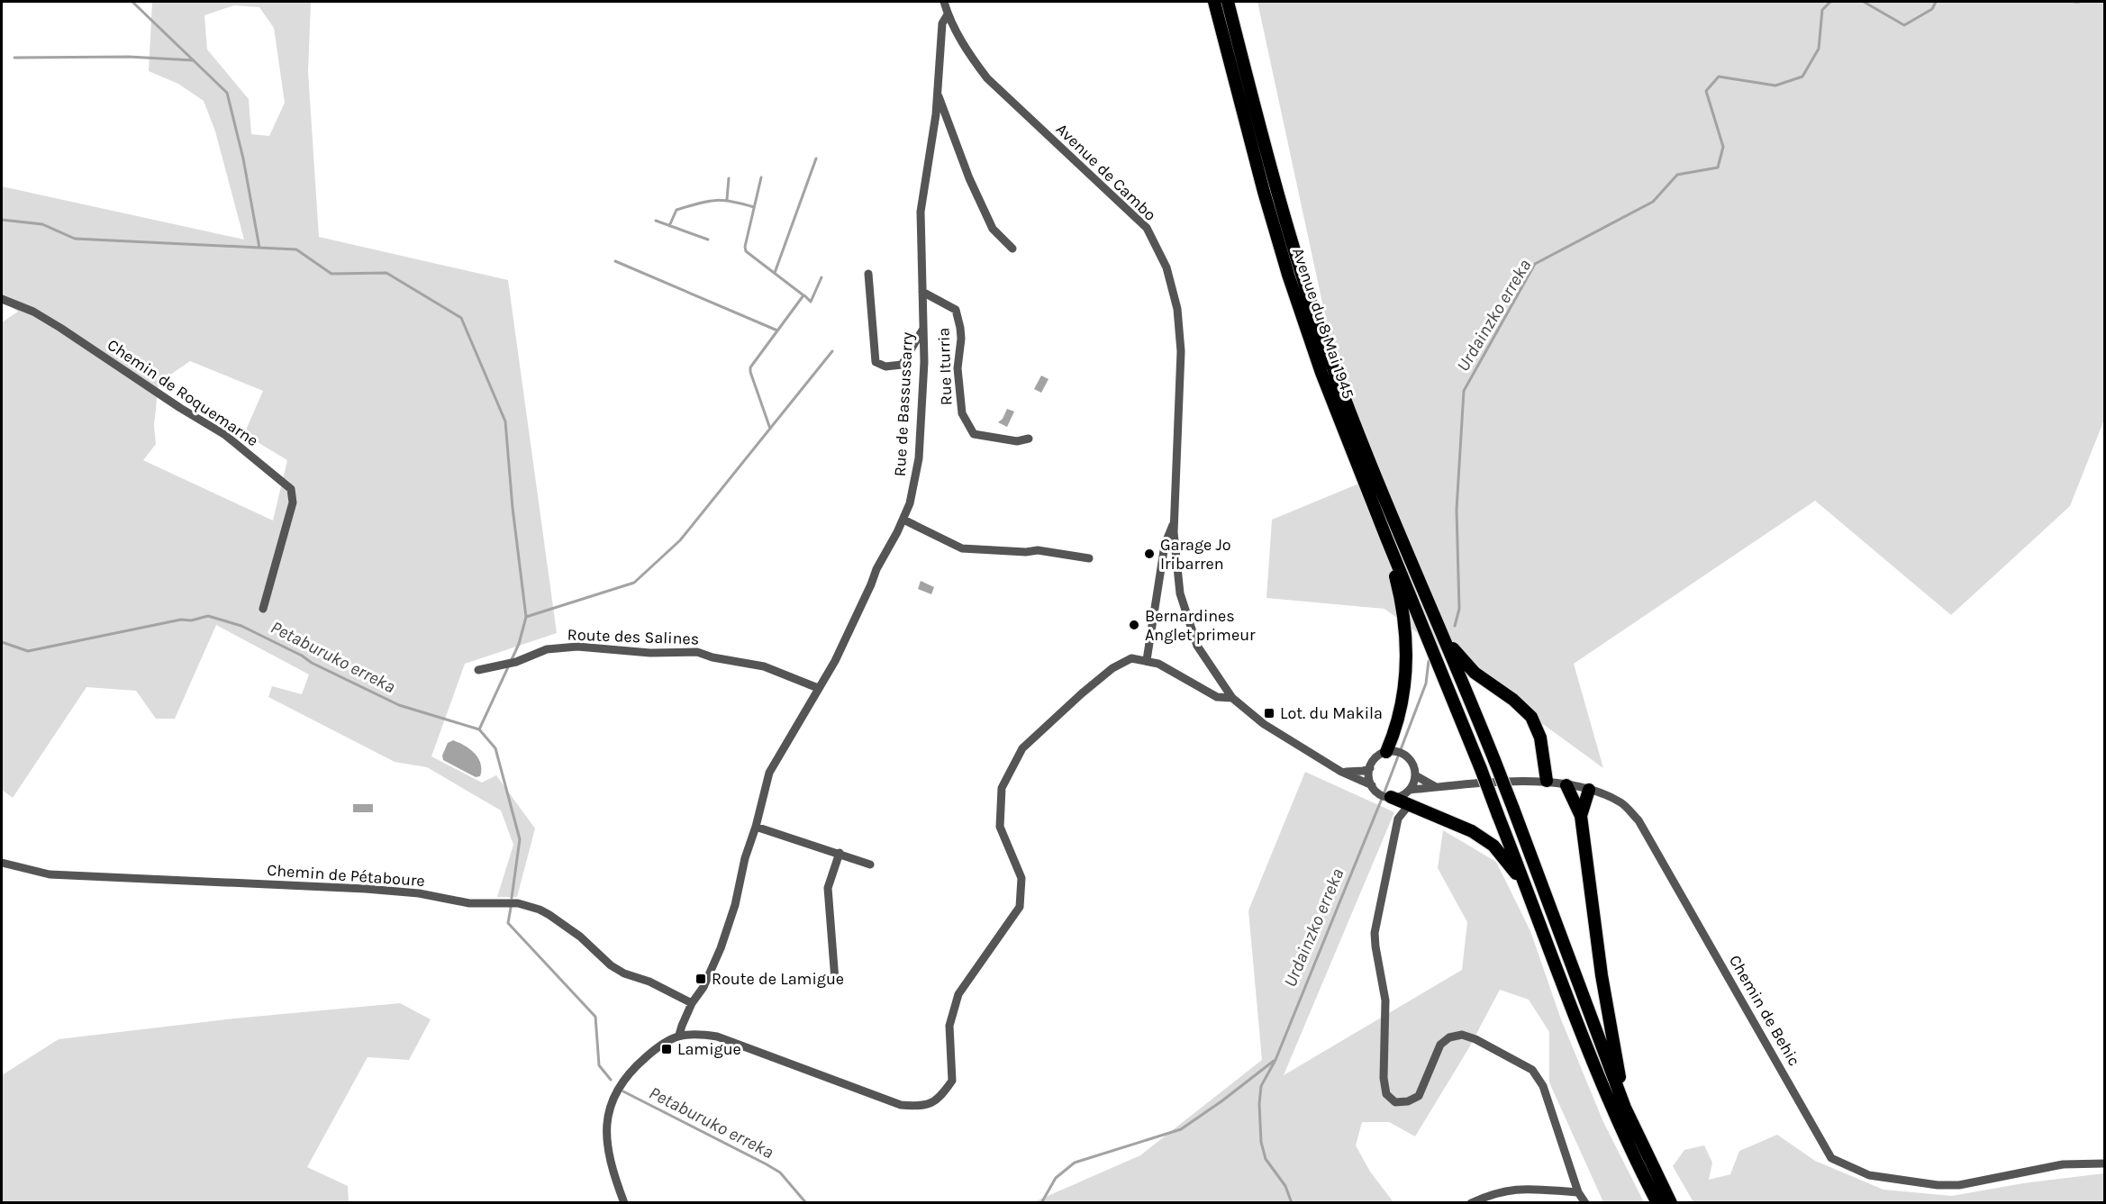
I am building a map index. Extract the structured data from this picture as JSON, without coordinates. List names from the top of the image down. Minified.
{"streets":{"highway":["Avenue du 8 Mai 1945"],"street":["Avenue de Cambo","Rue Iturria","Chemin de Roquemarne","Rue de Bassussarry","Route des Salines","Chemin de Pétaboure","Chemin de Behic"]},"crossings":[["Avenue de Cambo","Rue de Bassussarry"],["Avenue de Cambo","Chemin de Behic"],["Rue Iturria","Rue de Bassussarry"],["Rue de Bassussarry","Route des Salines"]],"water":["Urdainzko erreka","Petaburuko erreka"],"places":{"other":["Garage Jo Iribarren","Bernardines Anglet primeur"],"transit":["Lot. du Makila","Route de Lamigue","Lamigue"]}}
